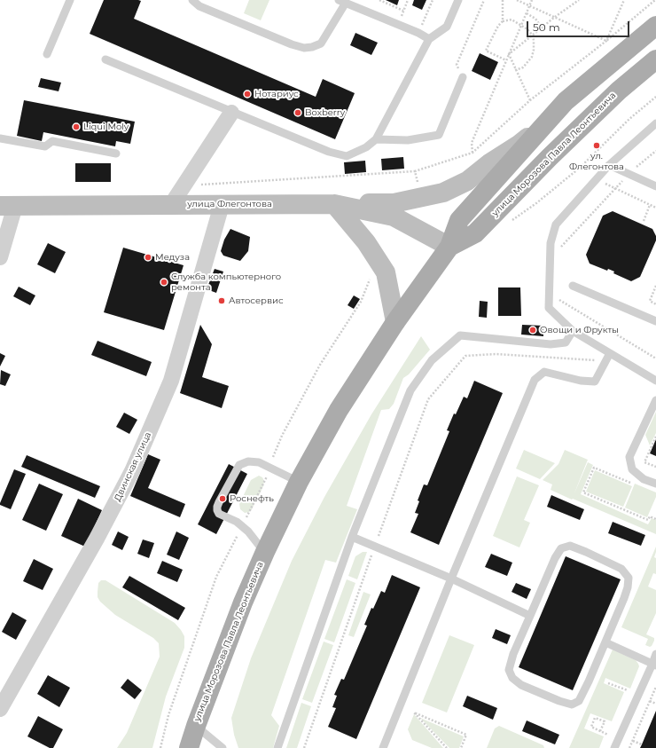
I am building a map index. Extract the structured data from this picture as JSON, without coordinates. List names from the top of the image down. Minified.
{"streets":{"main road":["улица Морозова Павла Леонтьевича"],"street":["улица Флегонтова","Двинская улица"]},"crossings":[["улица Морозова Павла Леонтьевича","улица Флегонтова"],["улица Флегонтова","Двинская улица"]],"places":["Нотариус","Boxberry","Liqui Moly","ул. Флегонтова","Медуза","Служба компьютерного ремонта","Автосервис","Овощи и Фрукты","Роснефть"],"scale_bar":"50 m"}
